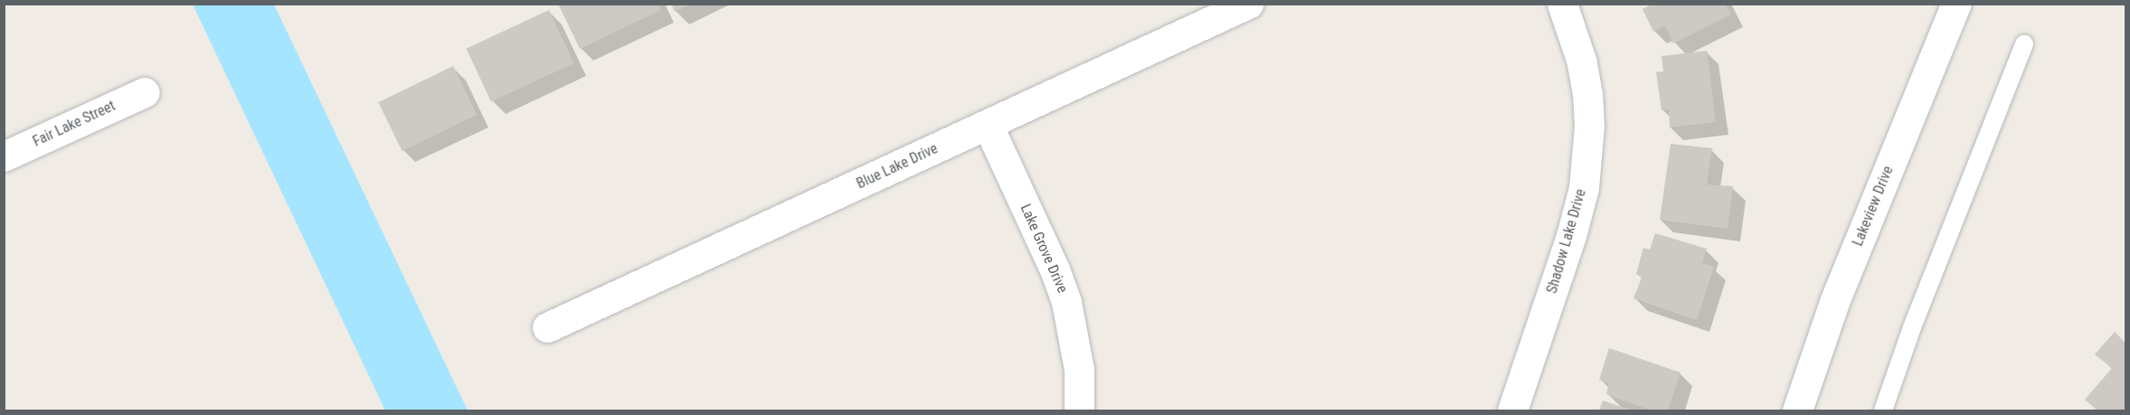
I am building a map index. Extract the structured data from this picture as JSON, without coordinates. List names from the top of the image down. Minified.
{"streets":{"street":["Fair Lake Street","Blue Lake Drive","Lakeview Drive","Shadow Lake Drive","Lake Grove Drive"]},"crossings":[["Blue Lake Drive","Lake Grove Drive"]]}
